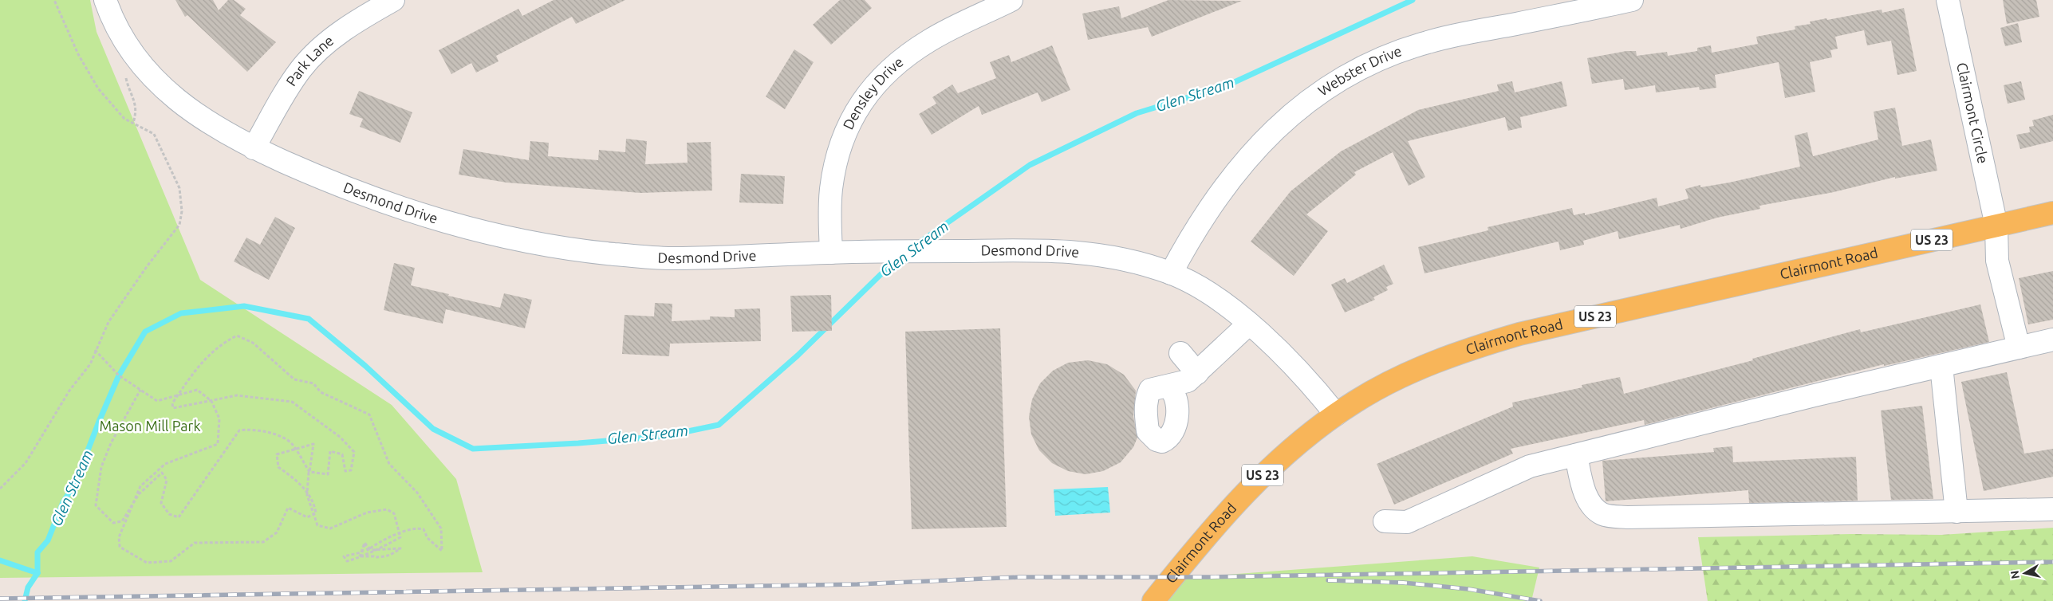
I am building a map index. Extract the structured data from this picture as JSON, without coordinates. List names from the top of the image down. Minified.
{"streets":{"main road":["US 23","Clairmont Road"],"street":["Park Lane","Webster Drive","Densley Drive","Clairmont Circle","Desmond Drive"]},"crossings":[["Park Lane","Desmond Drive"],["Webster Drive","Desmond Drive"],["Densley Drive","Desmond Drive"],["Clairmont Circle","Clairmont Road"],["Desmond Drive","Clairmont Road"]],"water":["Glen Stream"],"parks":["Mason Mill Park"],"north":"left"}
